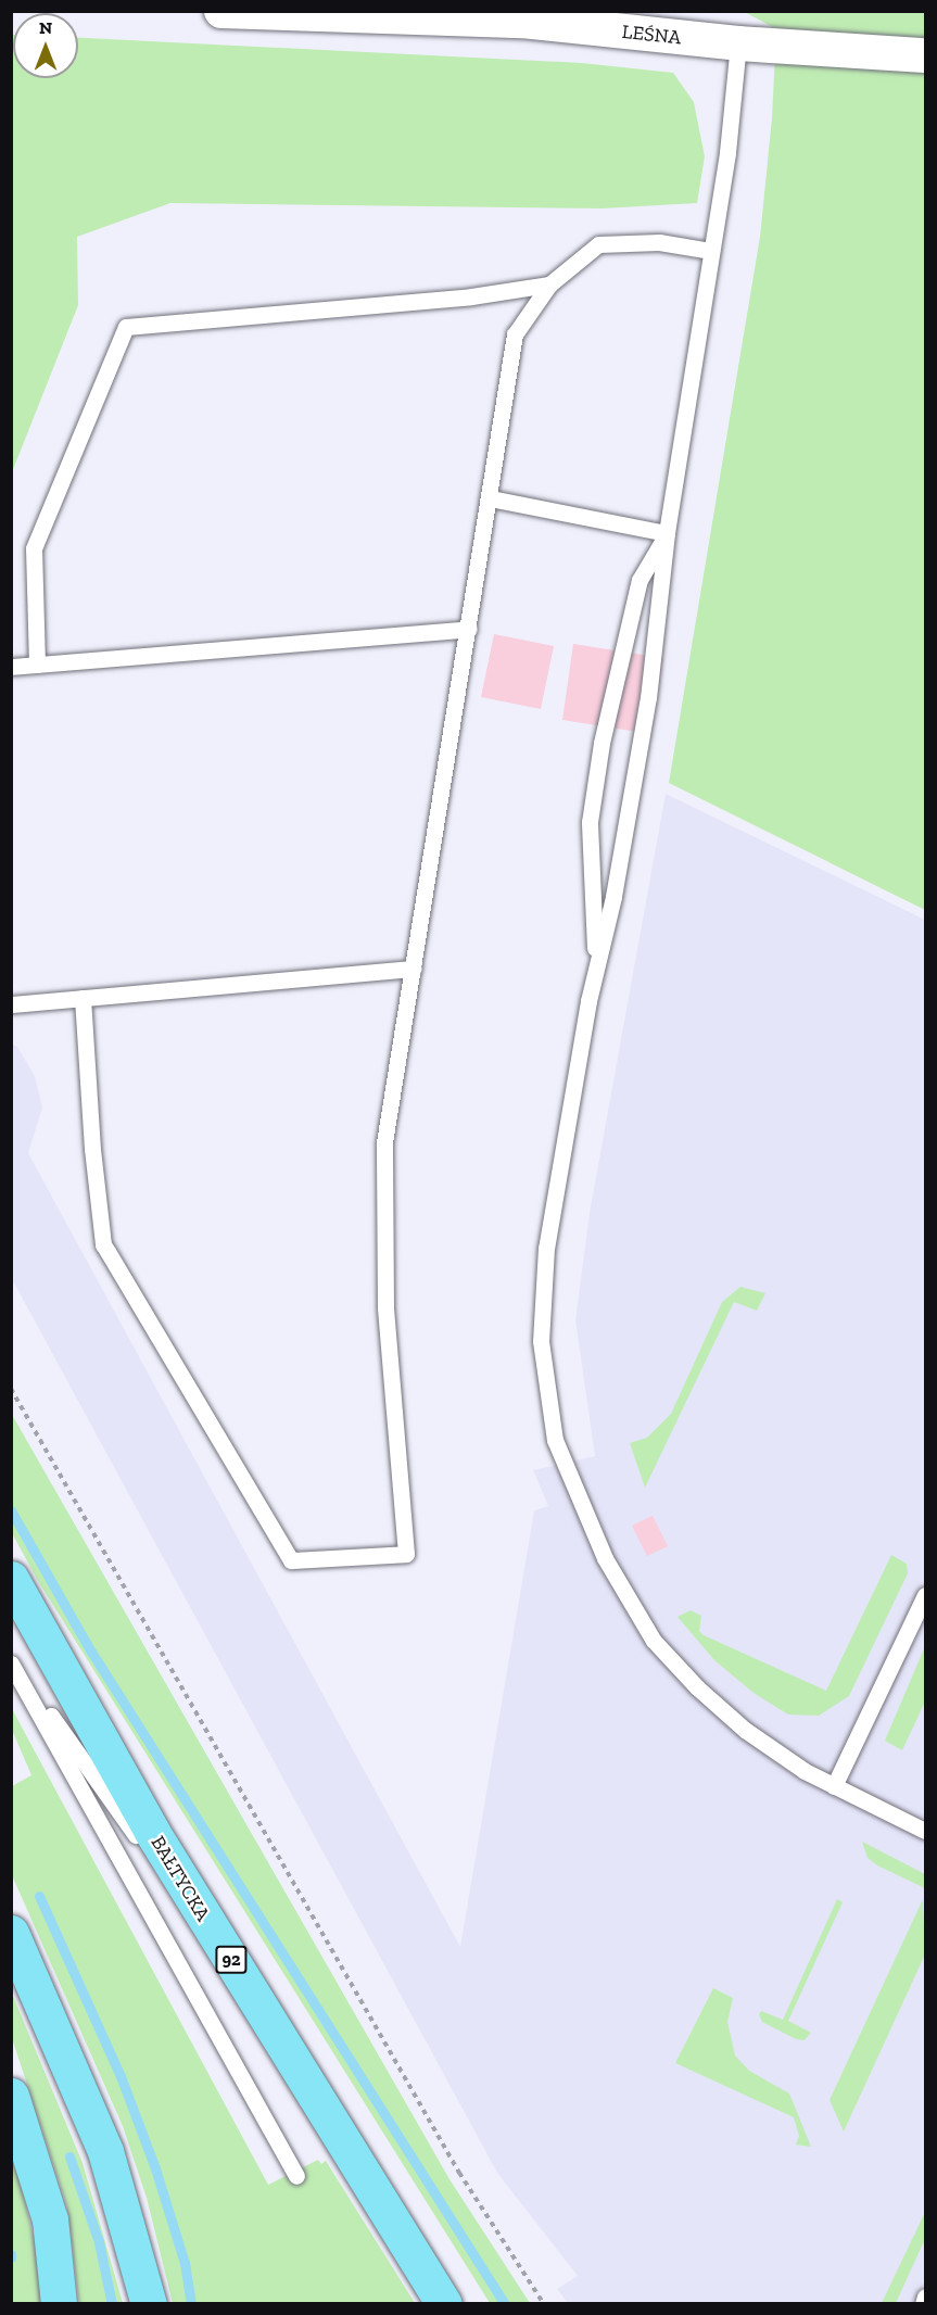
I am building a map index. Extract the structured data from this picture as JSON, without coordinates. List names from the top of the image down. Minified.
{"streets":{"main road":["BAŁTYCKA","92"],"street":["LEŚNA"]},"north":"top"}
